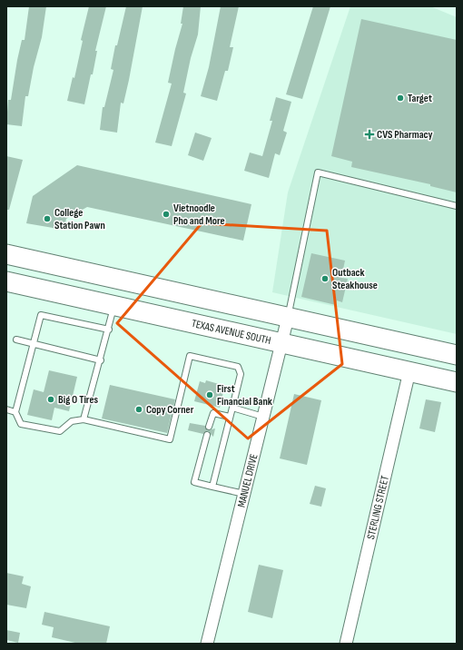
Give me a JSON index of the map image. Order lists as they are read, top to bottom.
{
  "streets": {
    "main road": ["TEXAS AVENUE SOUTH"],
    "street": ["MANUEL DRIVE", "STERLING STREET"]
  },
  "crossings": [
    ["TEXAS AVENUE SOUTH", "MANUEL DRIVE"],
    ["TEXAS AVENUE SOUTH", "STERLING STREET"]
  ],
  "places": {
    "other": [
      "Target",
      "Vietnoodle Pho and More",
      "College Station Pawn",
      "Outback Steakhouse",
      "First Financial Bank",
      "Big O Tires",
      "Copy Corner"
    ],
    "health": ["CVS Pharmacy"]
  }
}
